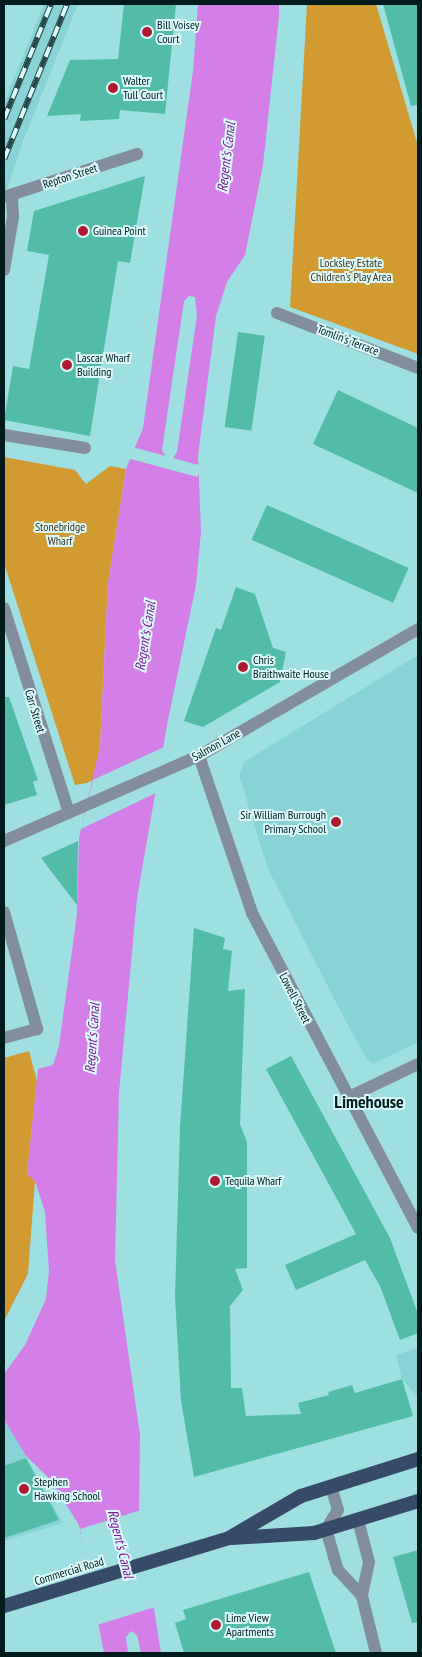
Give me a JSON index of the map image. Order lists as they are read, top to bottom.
{
  "streets": {
    "highway": ["Commercial Road"],
    "street": [
      "Repton Street",
      "Tomlin's Terrace",
      "Carr Street",
      "Salmon Lane",
      "Lowell Street"
    ]
  },
  "crossings": [
    ["Carr Street", "Salmon Lane"],
    ["Salmon Lane", "Lowell Street"]
  ],
  "districts": ["Limehouse"],
  "water": ["Regent's Canal"],
  "parks": ["Locksley Estate Children's Play Area", "Stonebridge Wharf"],
  "places": [
    "Bill Voisey Court",
    "Walter Tull Court",
    "Guinea Point",
    "Lascar Wharf Building",
    "Chris Braithwaite House",
    "Sir William Burrough Primary School",
    "Tequila Wharf",
    "Stephen Hawking School",
    "Lime View Apartments"
  ]
}
